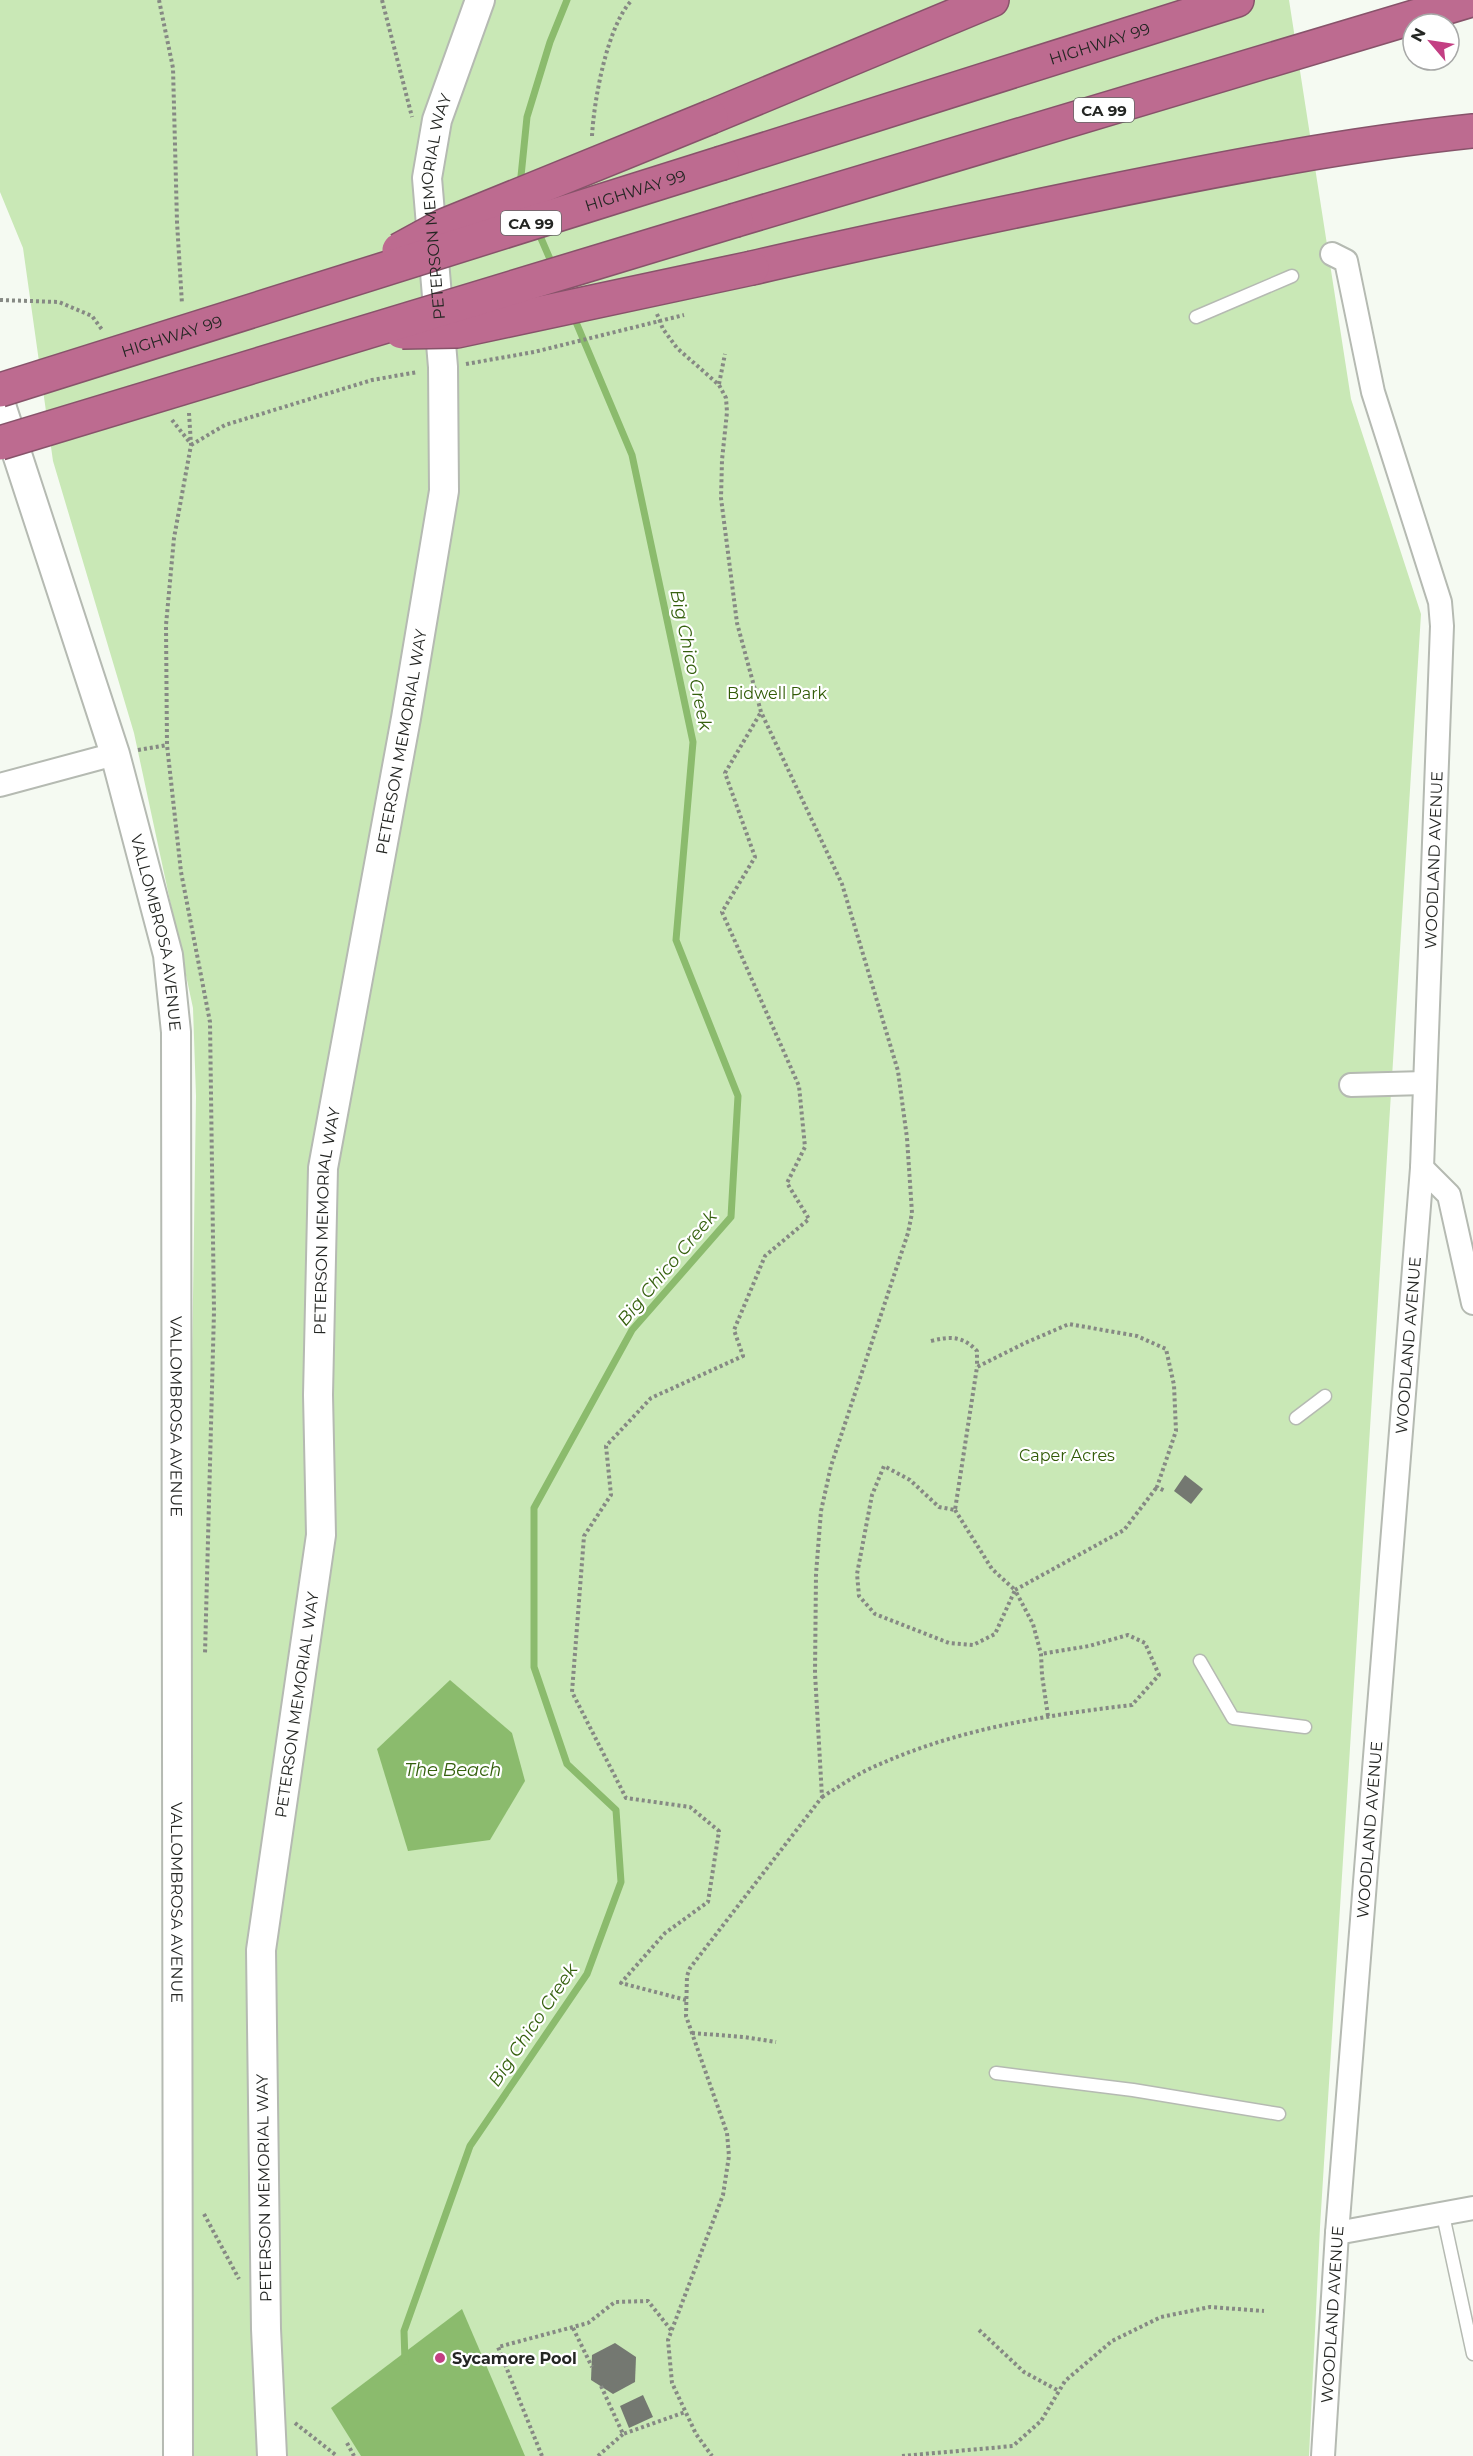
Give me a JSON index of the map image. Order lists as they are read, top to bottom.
{
  "streets": {
    "highway": ["HIGHWAY 99", "CA 99"],
    "street": ["PETERSON MEMORIAL WAY", "WOODLAND AVENUE", "VALLOMBROSA AVENUE"]
  },
  "water": ["Big Chico Creek", "The Beach"],
  "parks": ["Bidwell Park", "Caper Acres"],
  "places": ["Sycamore Pool"],
  "north": "top left"
}
